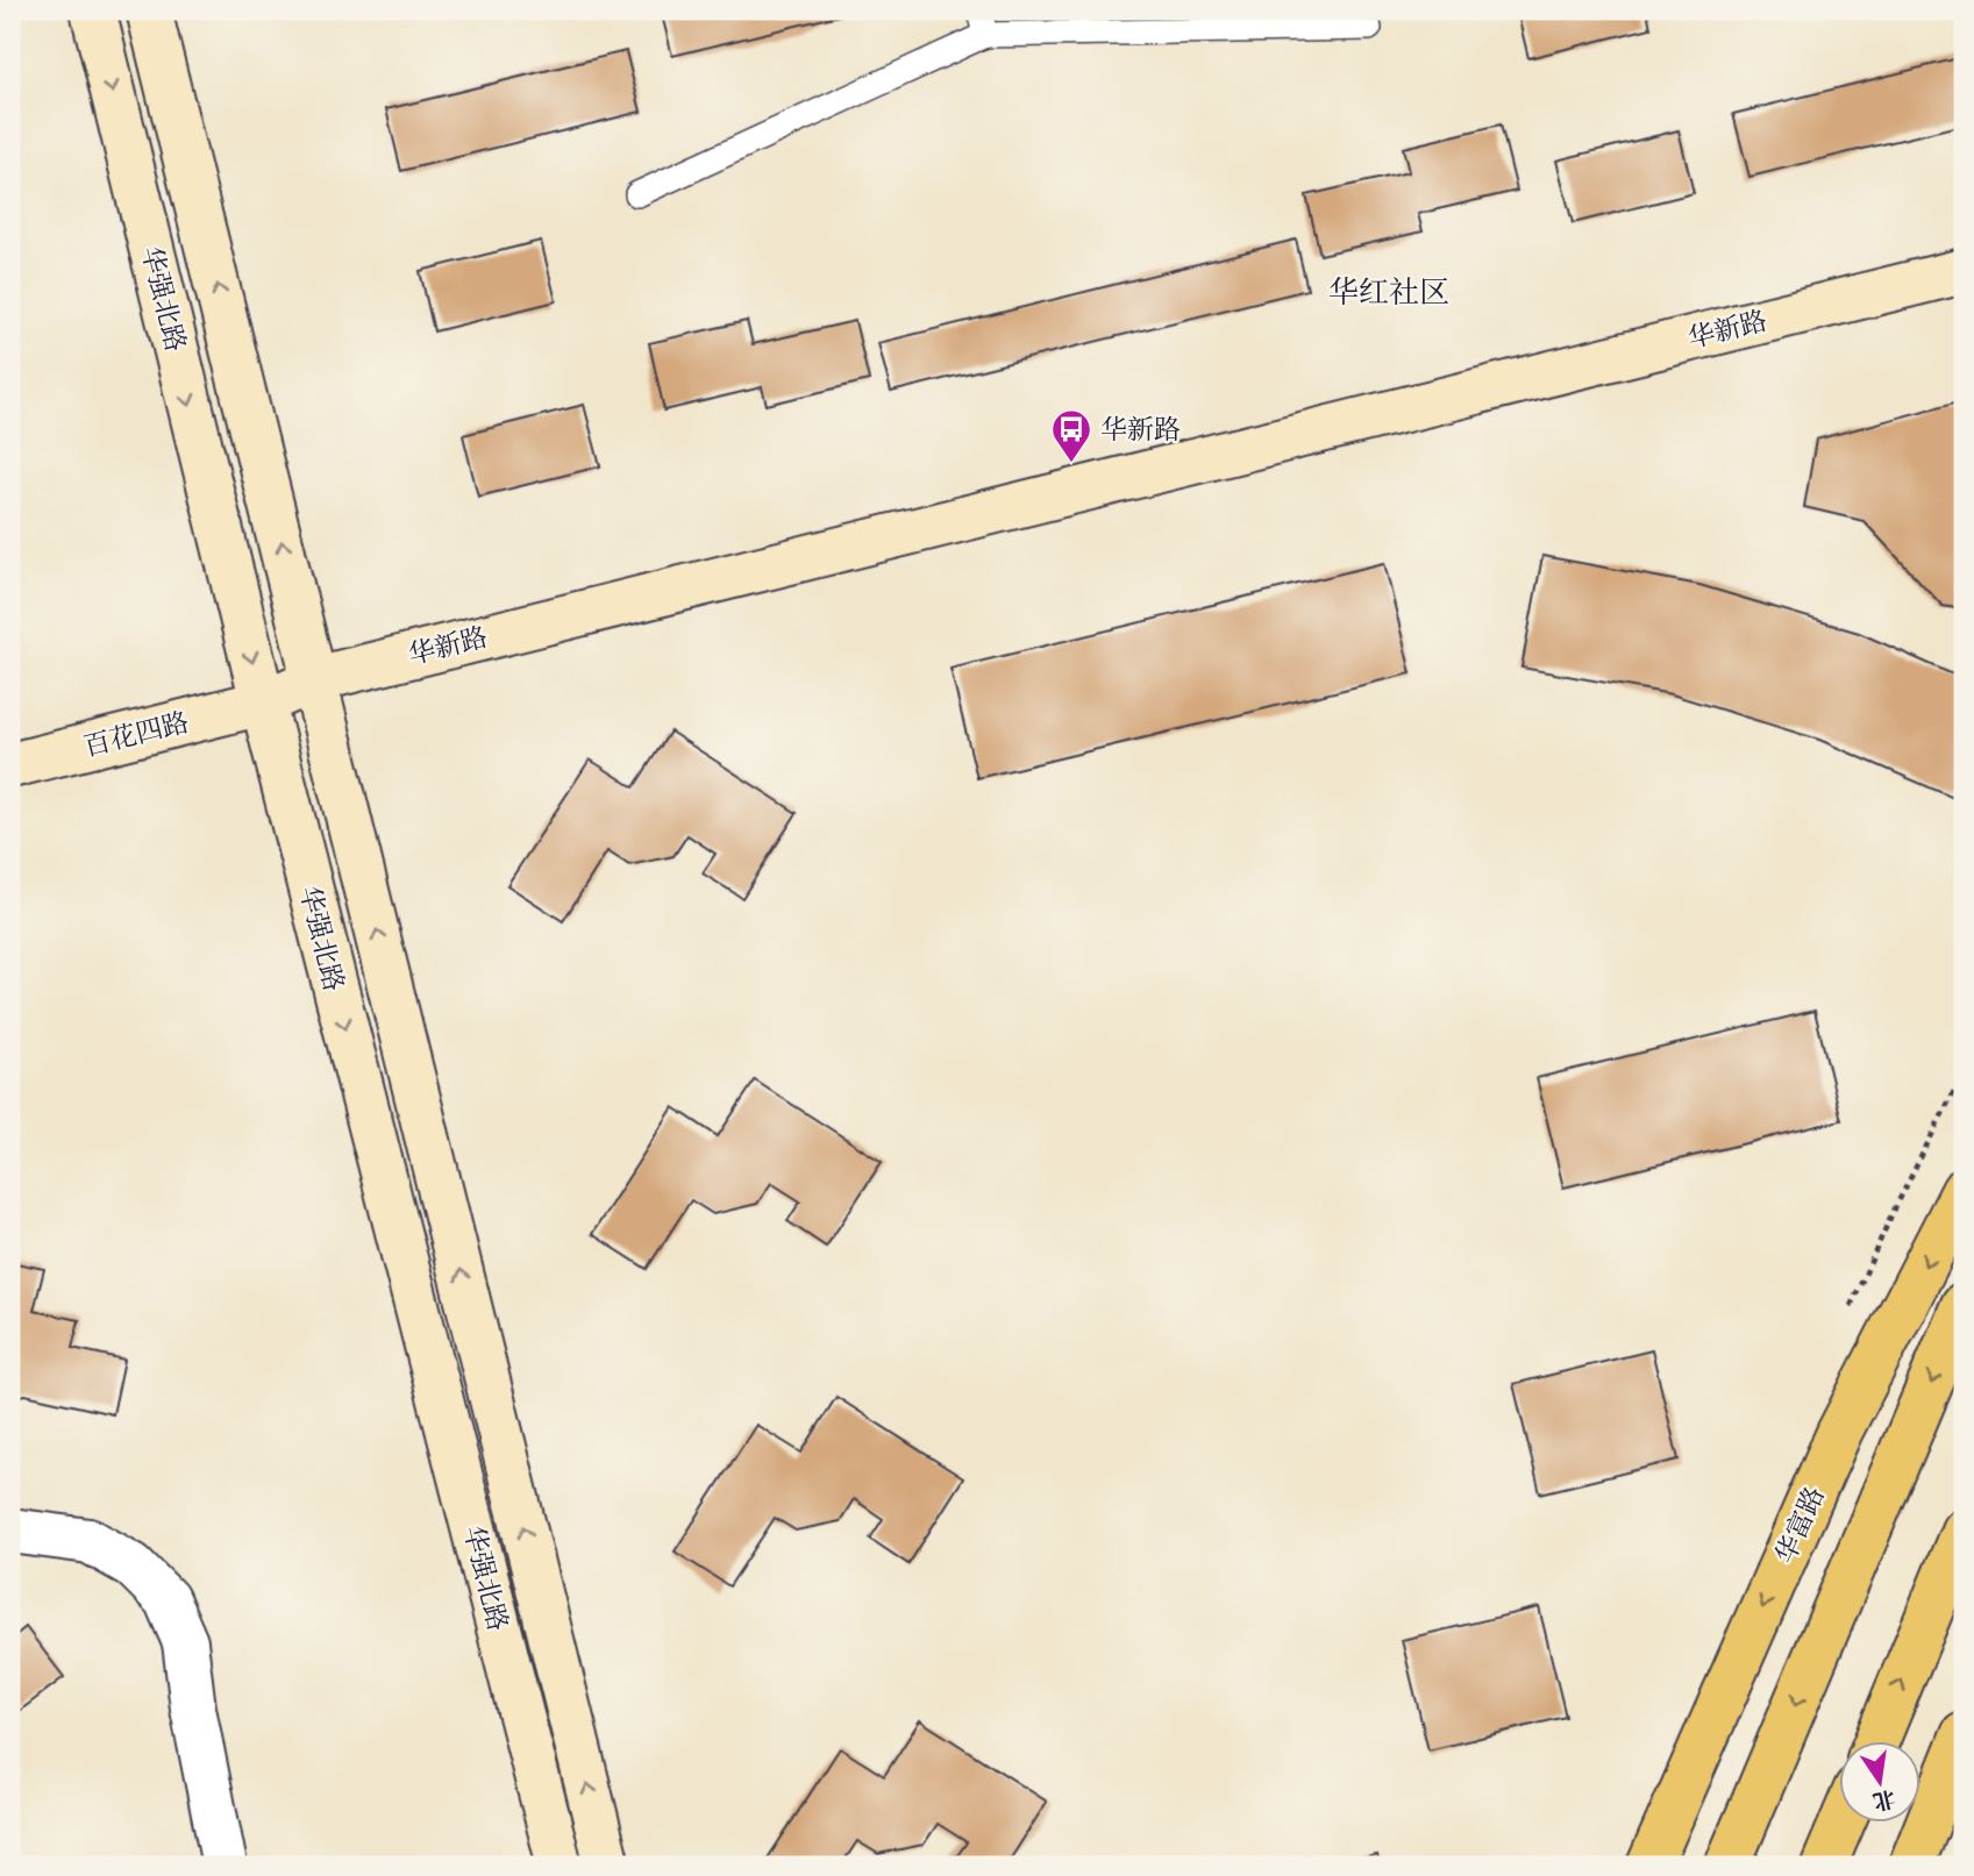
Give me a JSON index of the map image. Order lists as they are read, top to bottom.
{
  "streets": {
    "main road": [
      "华强北路",
      "华新路",
      "百花四路",
      "华富路"
    ]
  },
  "crossings": [
    ["华强北路", "华新路"],
    ["华强北路", "百花四路"],
    ["华新路", "百花四路"]
  ],
  "districts": ["华红社区"],
  "places": {
    "bus stop": ["华新路"]
  },
  "north": "bottom"
}
